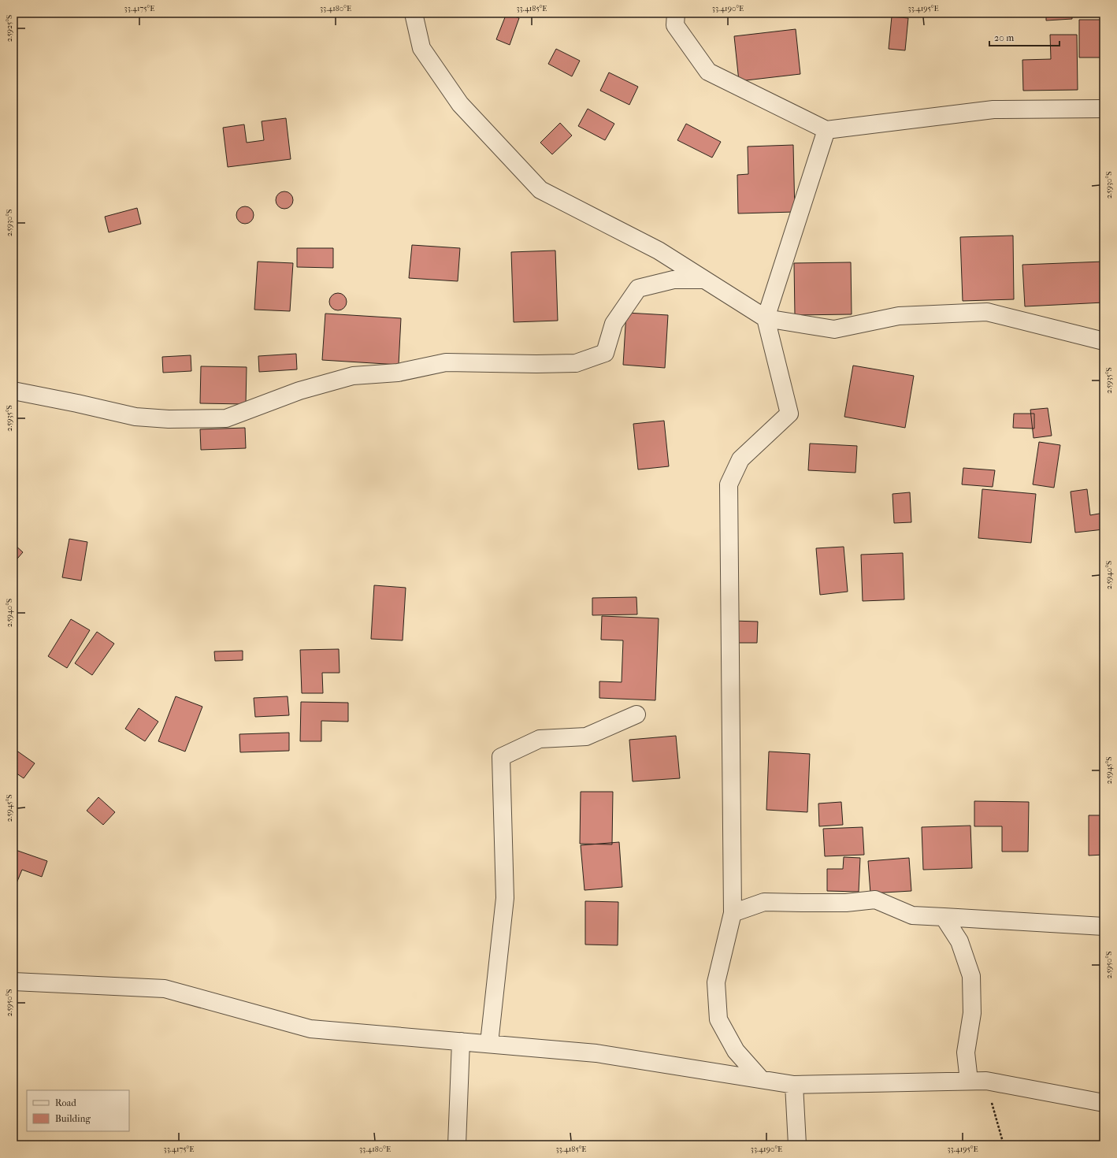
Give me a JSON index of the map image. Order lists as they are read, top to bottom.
{
  "legend": ["Road", "Building"],
  "scale_bar": "20 m",
  "coordinates": [
    "33.4175°E",
    "33.4180°E",
    "33.4185°E",
    "33.4190°E",
    "33.4195°E",
    "2.5925°S",
    "2.5930°S",
    "2.5935°S",
    "2.5940°S",
    "2.5945°S",
    "2.5950°S"
  ]
}
